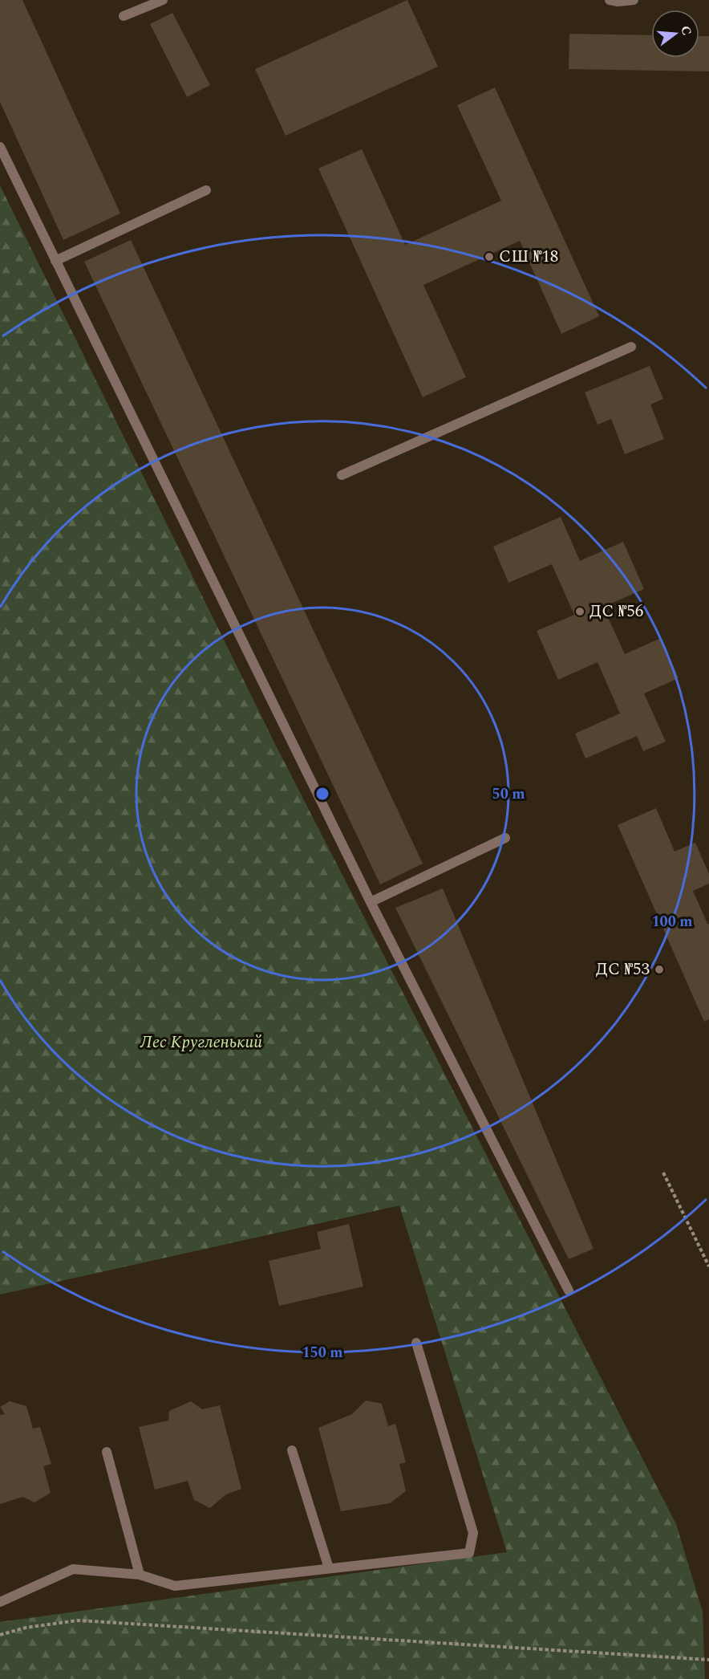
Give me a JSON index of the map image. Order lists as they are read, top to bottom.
{
  "parks": ["Лес Кругленький"],
  "places": ["СШ №18", "ДС №56", "ДС №53"],
  "north": "right",
  "rings": ["50 m", "100 m", "150 m"]
}
